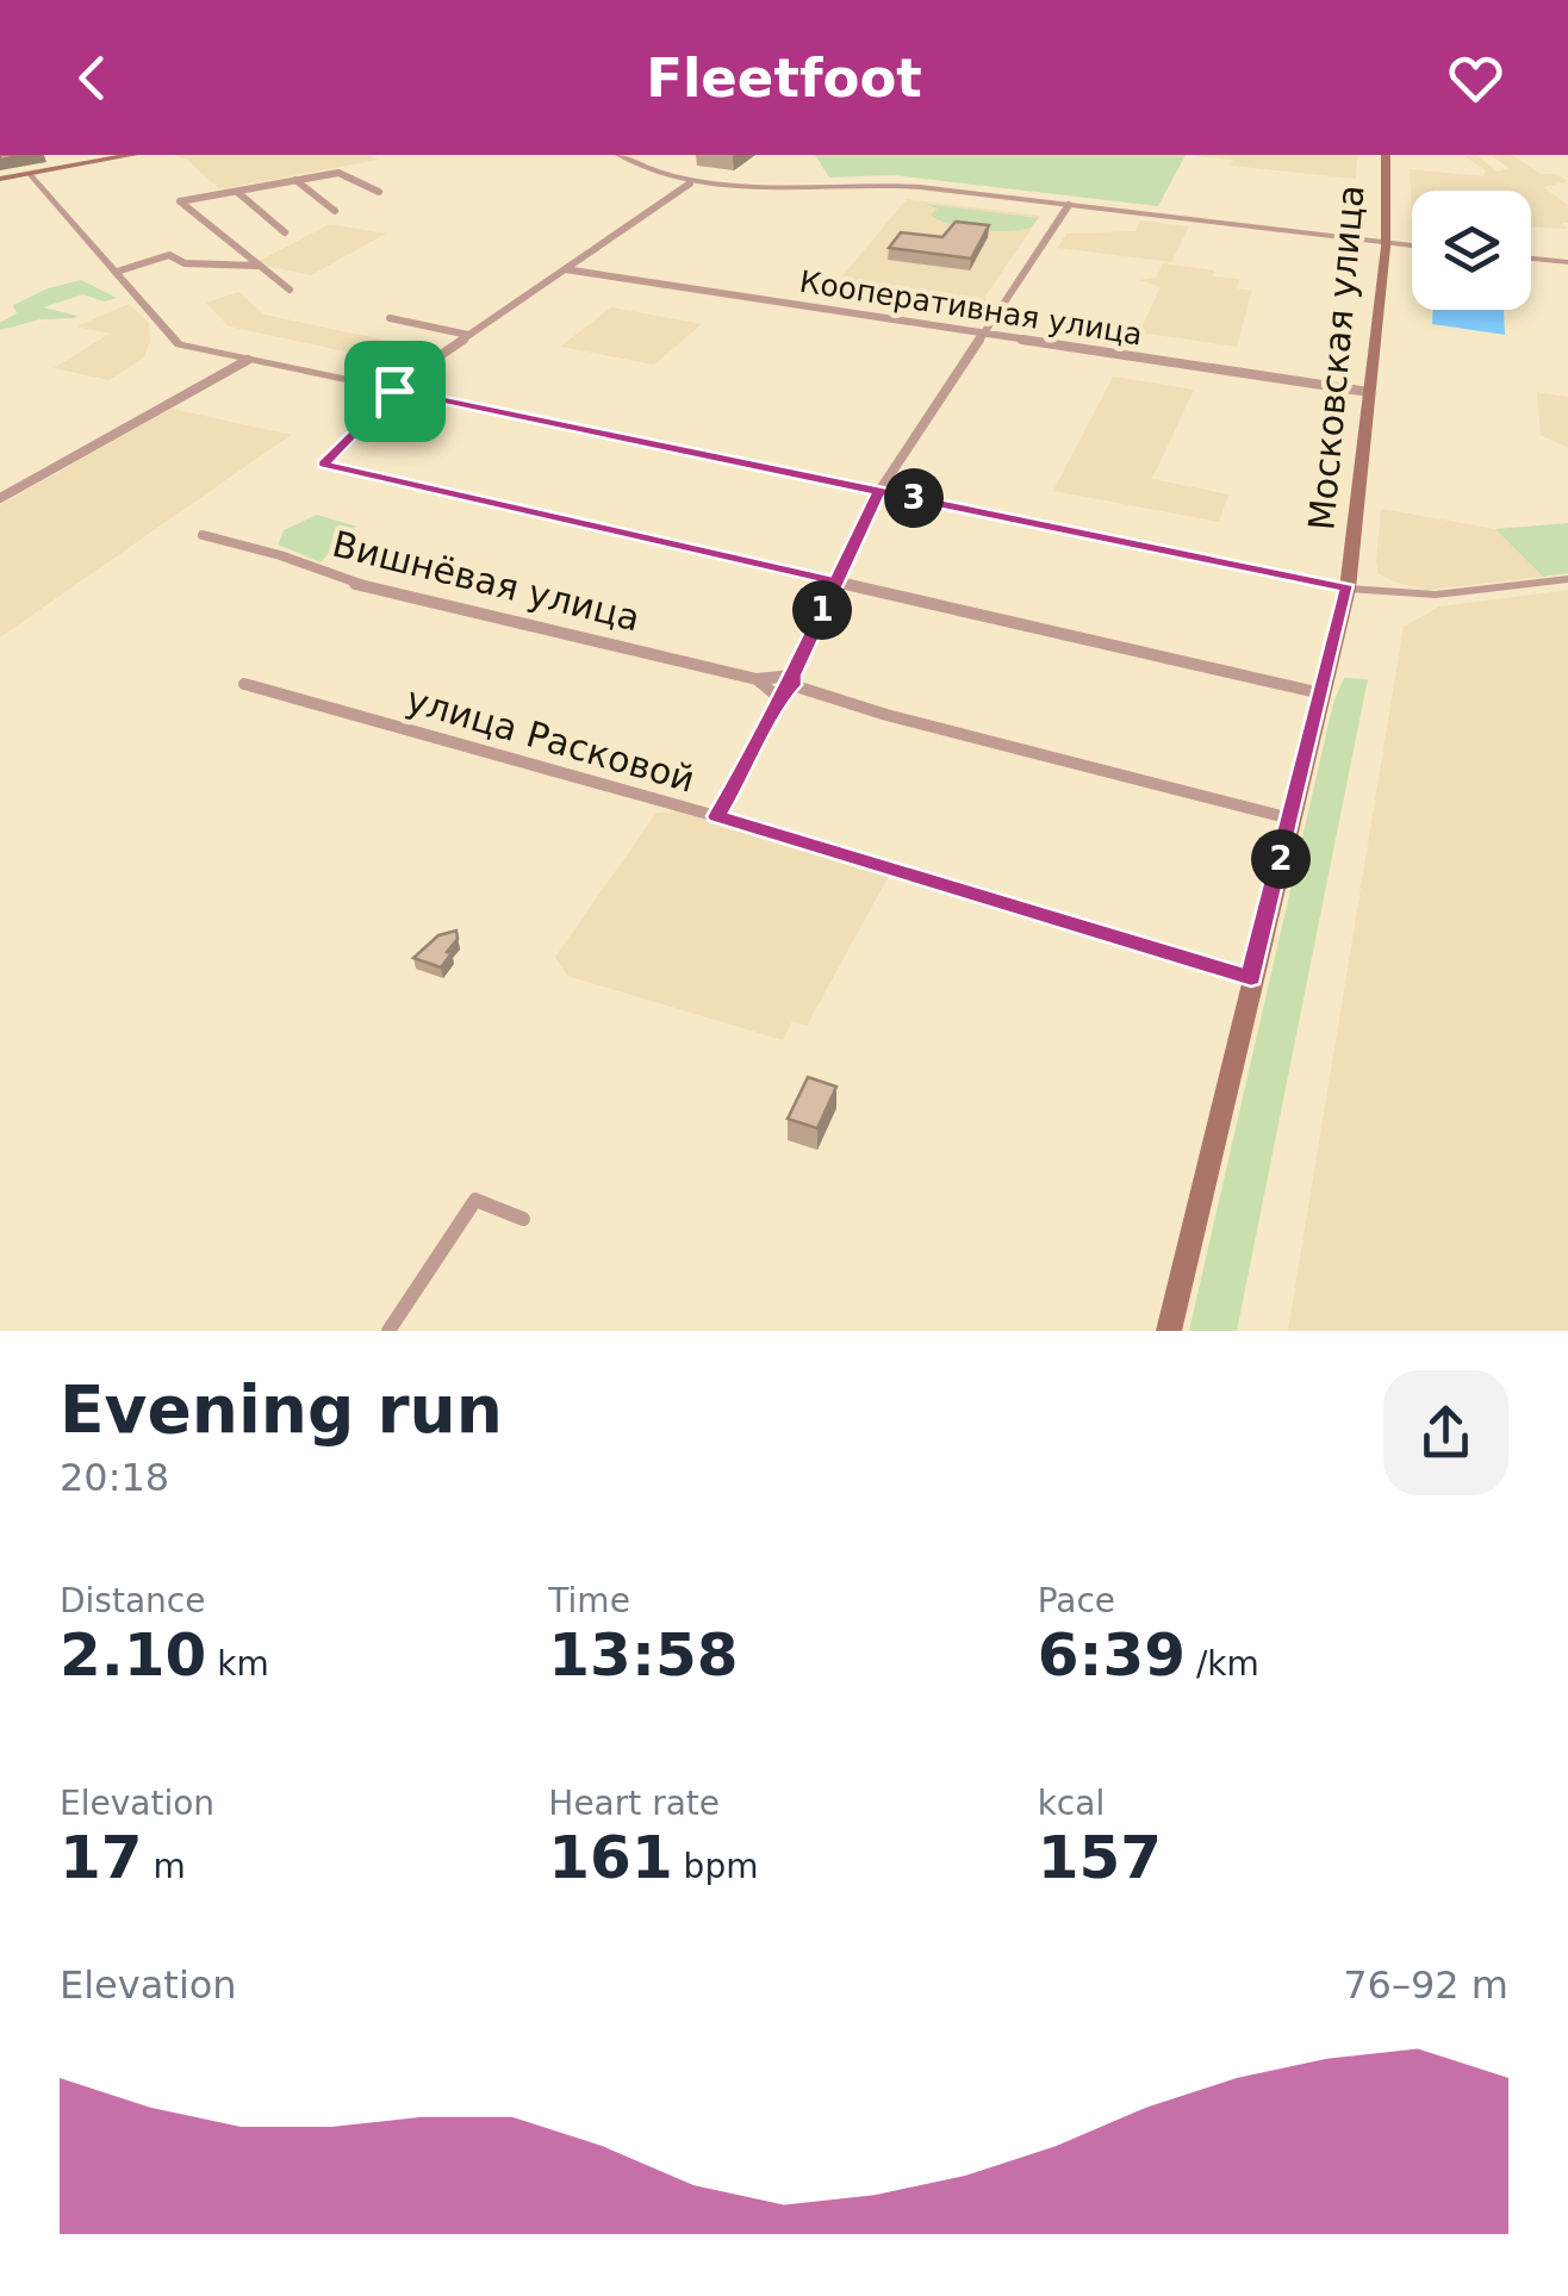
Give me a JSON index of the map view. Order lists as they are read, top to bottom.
{
  "streets": {
    "main road": ["Московская улица"],
    "street": ["Кооперативная улица", "Вишнёвая улица", "улица Расковой"]
  },
  "crossings": [
    ["Кооперативная улица", "Московская улица"],
    ["Московская улица", "Вишнёвая улица"],
    ["Московская улица", "улица Расковой"]
  ],
  "page": {
    "header": "Fleetfoot",
    "pins": ["3", "1", "2"],
    "heading": ["Evening run", "20:18"],
    "stats": [
      ["Distance", "2.10 km"],
      ["Time", "13:58"],
      ["Pace", "6:39 /km"],
      ["Elevation", "17 m"],
      ["Heart rate", "161 bpm"],
      ["kcal", "157"]
    ],
    "chart": ["Elevation", "76–92 m"]
  }
}
